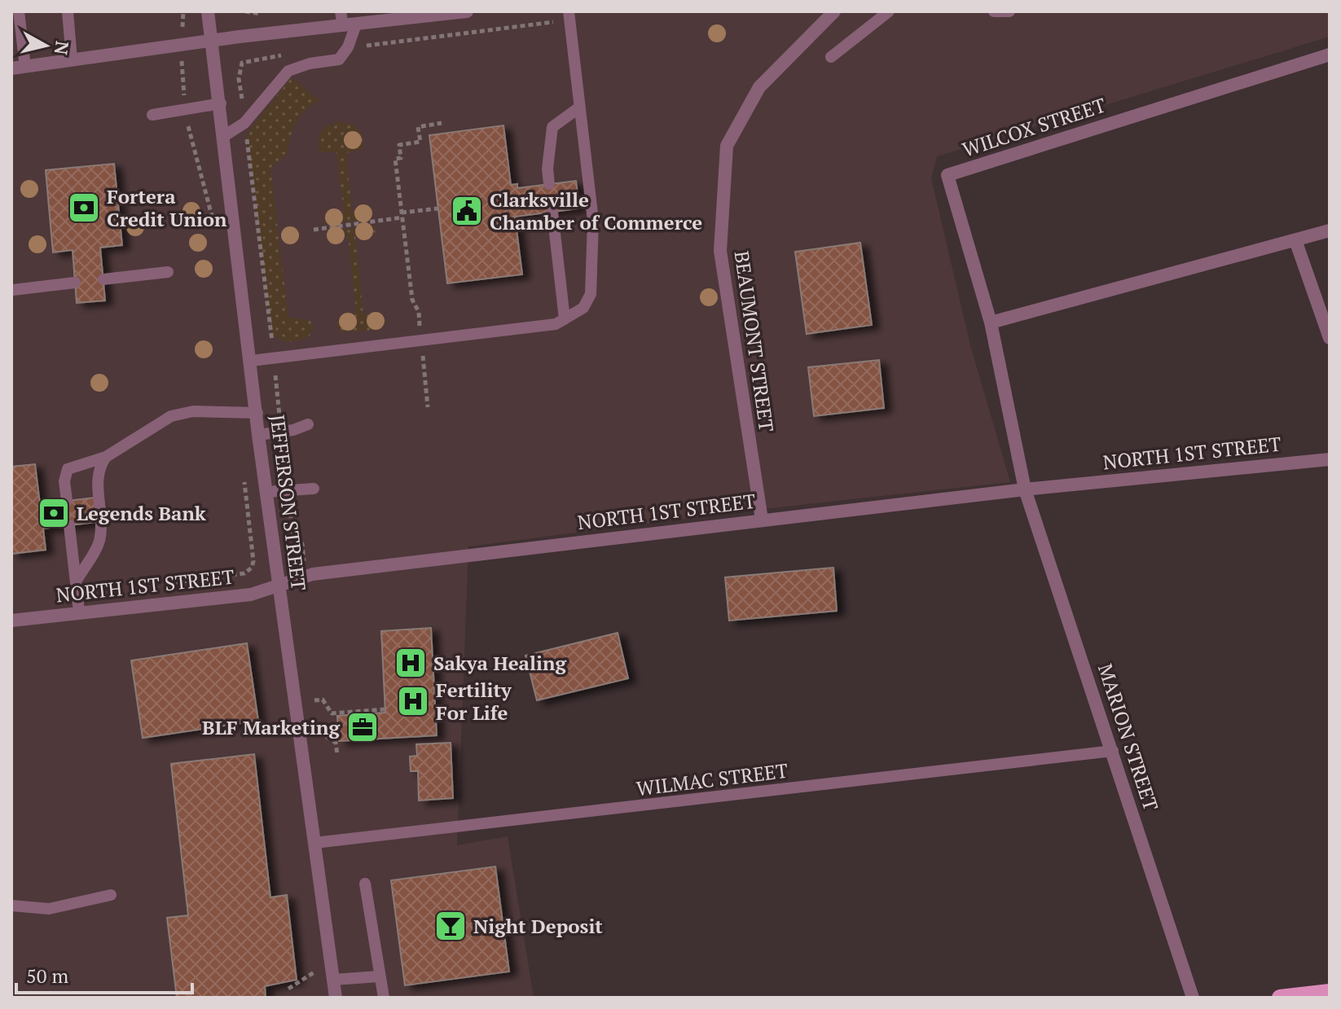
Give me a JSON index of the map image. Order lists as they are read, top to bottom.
{
  "streets": {
    "street": [
      "WILCOX STREET",
      "BEAUMONT STREET",
      "NORTH 1ST STREET",
      "JEFFERSON STREET",
      "MARION STREET"
    ],
    "lane": ["WILMAC STREET"]
  },
  "crossings": [
    ["WILCOX STREET", "NORTH 1ST STREET"],
    ["WILCOX STREET", "MARION STREET"],
    ["BEAUMONT STREET", "NORTH 1ST STREET"],
    ["NORTH 1ST STREET", "JEFFERSON STREET"],
    ["NORTH 1ST STREET", "MARION STREET"],
    ["JEFFERSON STREET", "WILMAC STREET"],
    ["MARION STREET", "WILMAC STREET"]
  ],
  "places": {
    "bank": ["Fortera Credit Union", "Legends Bank"],
    "public building": ["Clarksville Chamber of Commerce"],
    "hospital": ["Sakya Healing", "Fertility For Life"],
    "office": ["BLF Marketing"],
    "bar": ["Night Deposit"]
  },
  "scale_bar": "50 m",
  "north": "right"
}
